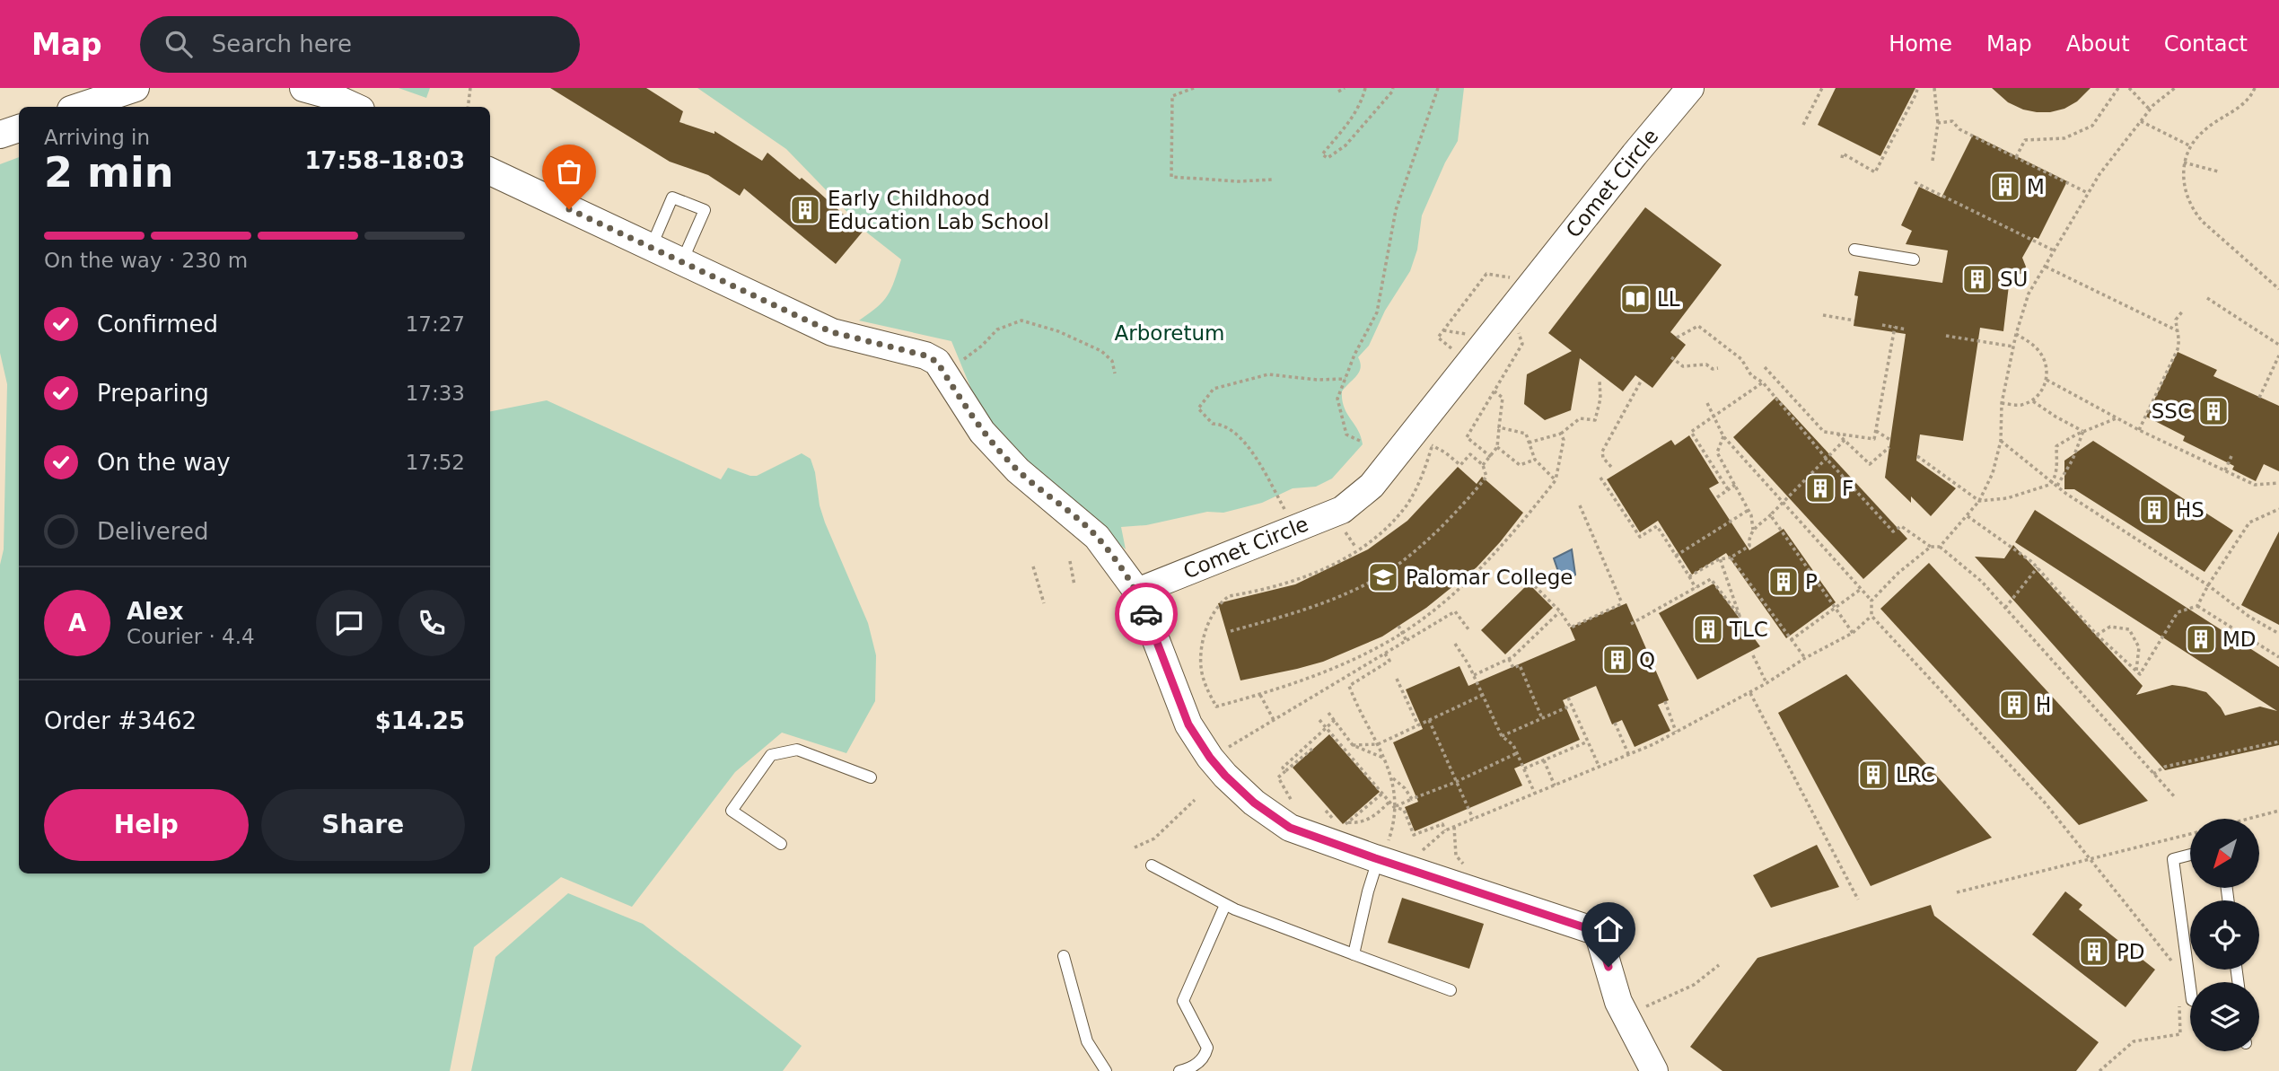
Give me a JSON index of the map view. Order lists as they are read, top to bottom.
{
  "streets": {
    "street": ["Comet Circle"]
  },
  "parks": ["Arboretum"],
  "places": {
    "building": [
      "M",
      "Early Childhood Education Lab School",
      "SU",
      "SSC",
      "F",
      "HS",
      "P",
      "TLC",
      "MD",
      "Q",
      "H",
      "LRC",
      "PD"
    ],
    "library": ["LL"],
    "school or university": ["Palomar College"]
  },
  "north": "bottom left",
  "page": {
    "header": "Map",
    "search": "Search here",
    "nav": [
      "Home",
      "Map",
      "About",
      "Contact"
    ],
    "heading": ["2 min", "Arriving in", "17:58–18:03"],
    "panel": [
      "Alex",
      "Courier · 4.4",
      "Order #3462",
      "$14.25"
    ],
    "bar": "On the way · 230 m",
    "list": [
      ["Confirmed", "17:27"],
      ["Preparing", "17:33"],
      ["On the way", "17:52"],
      "Delivered"
    ],
    "round": "A",
    "buttons": ["Help", "Share"]
  }
}
